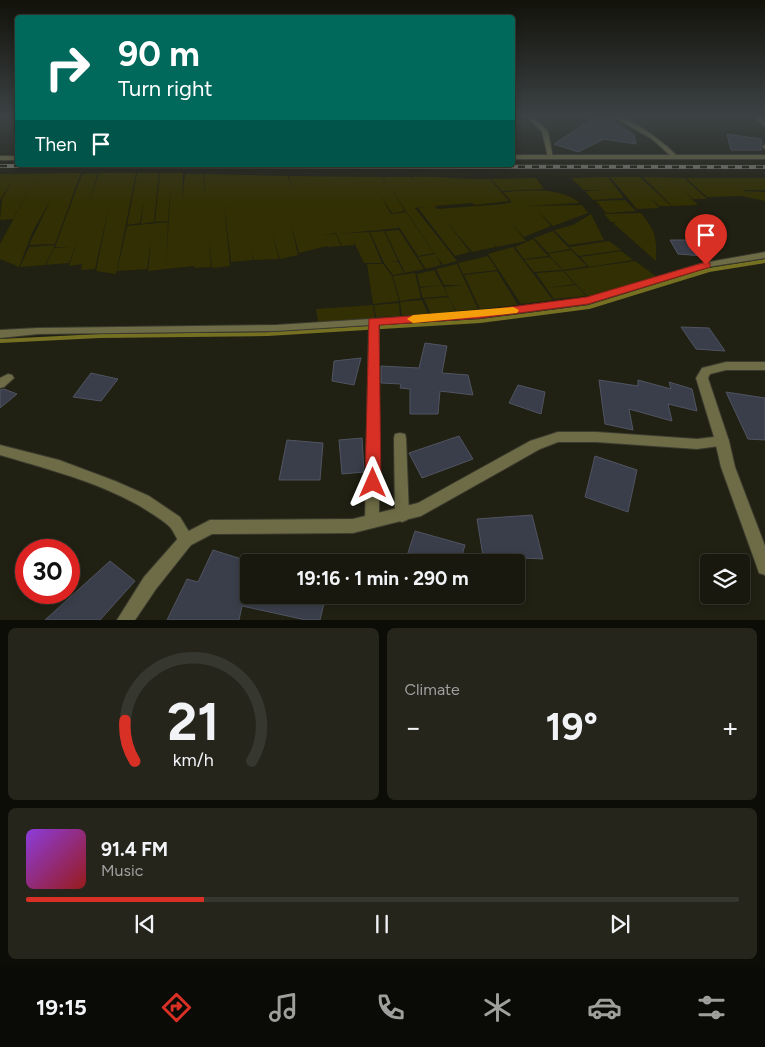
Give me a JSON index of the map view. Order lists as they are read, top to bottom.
{
  "page": {
    "turn": ["90 m", "Turn right"],
    "then": "Then",
    "limit": "30",
    "trip": "19:16 · 1 min · 290 m",
    "tile": "Climate",
    "heat": ["−", "19°", "+"],
    "song": ["91.4 FM", "Music"],
    "tabs": "19:15",
    "gauge": ["21", "km/h"]
  }
}
